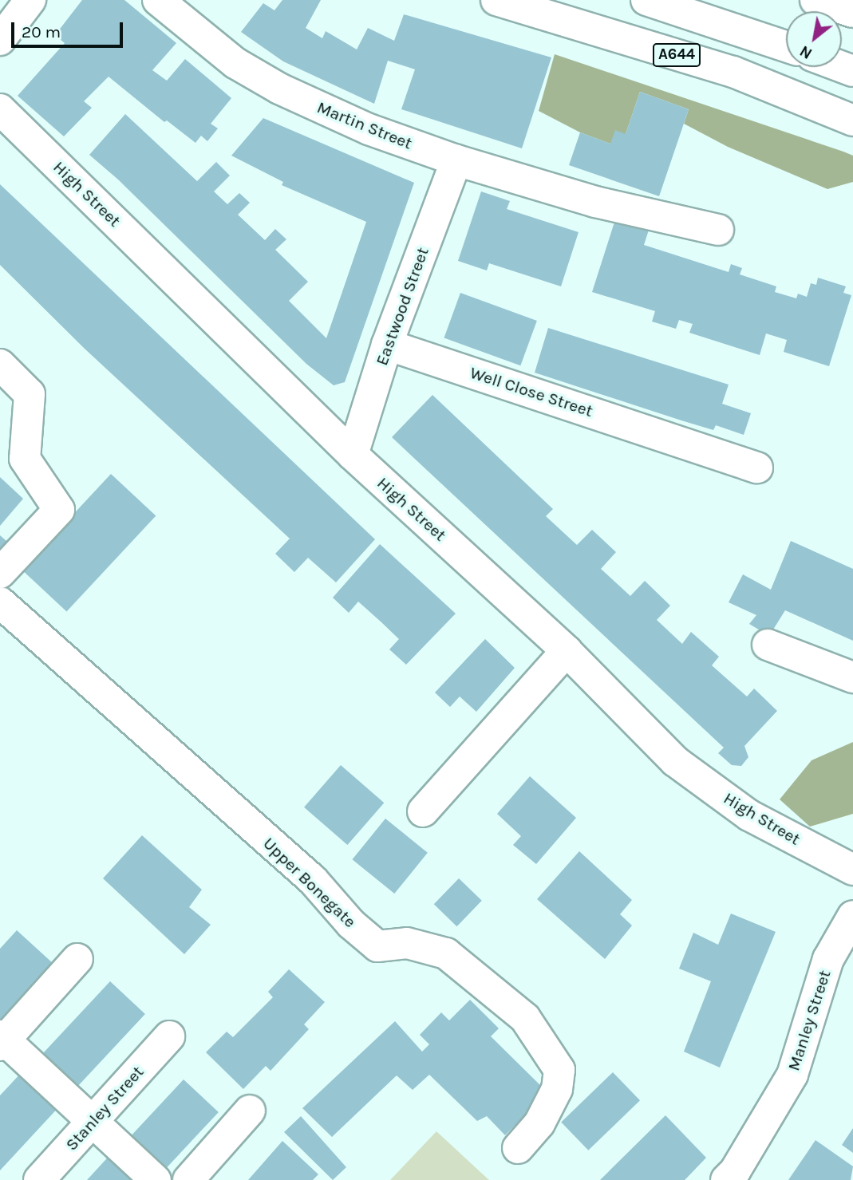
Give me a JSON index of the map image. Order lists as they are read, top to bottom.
{
  "streets": {
    "street": [
      "A644",
      "Martin Street",
      "High Street",
      "Eastwood Street",
      "Well Close Street",
      "Upper Bonegate",
      "Manley Street",
      "Stanley Street"
    ]
  },
  "crossings": [
    ["Martin Street", "Eastwood Street"],
    ["High Street", "Eastwood Street"],
    ["Eastwood Street", "Well Close Street"]
  ],
  "scale_bar": "20 m",
  "north": "bottom left"
}
